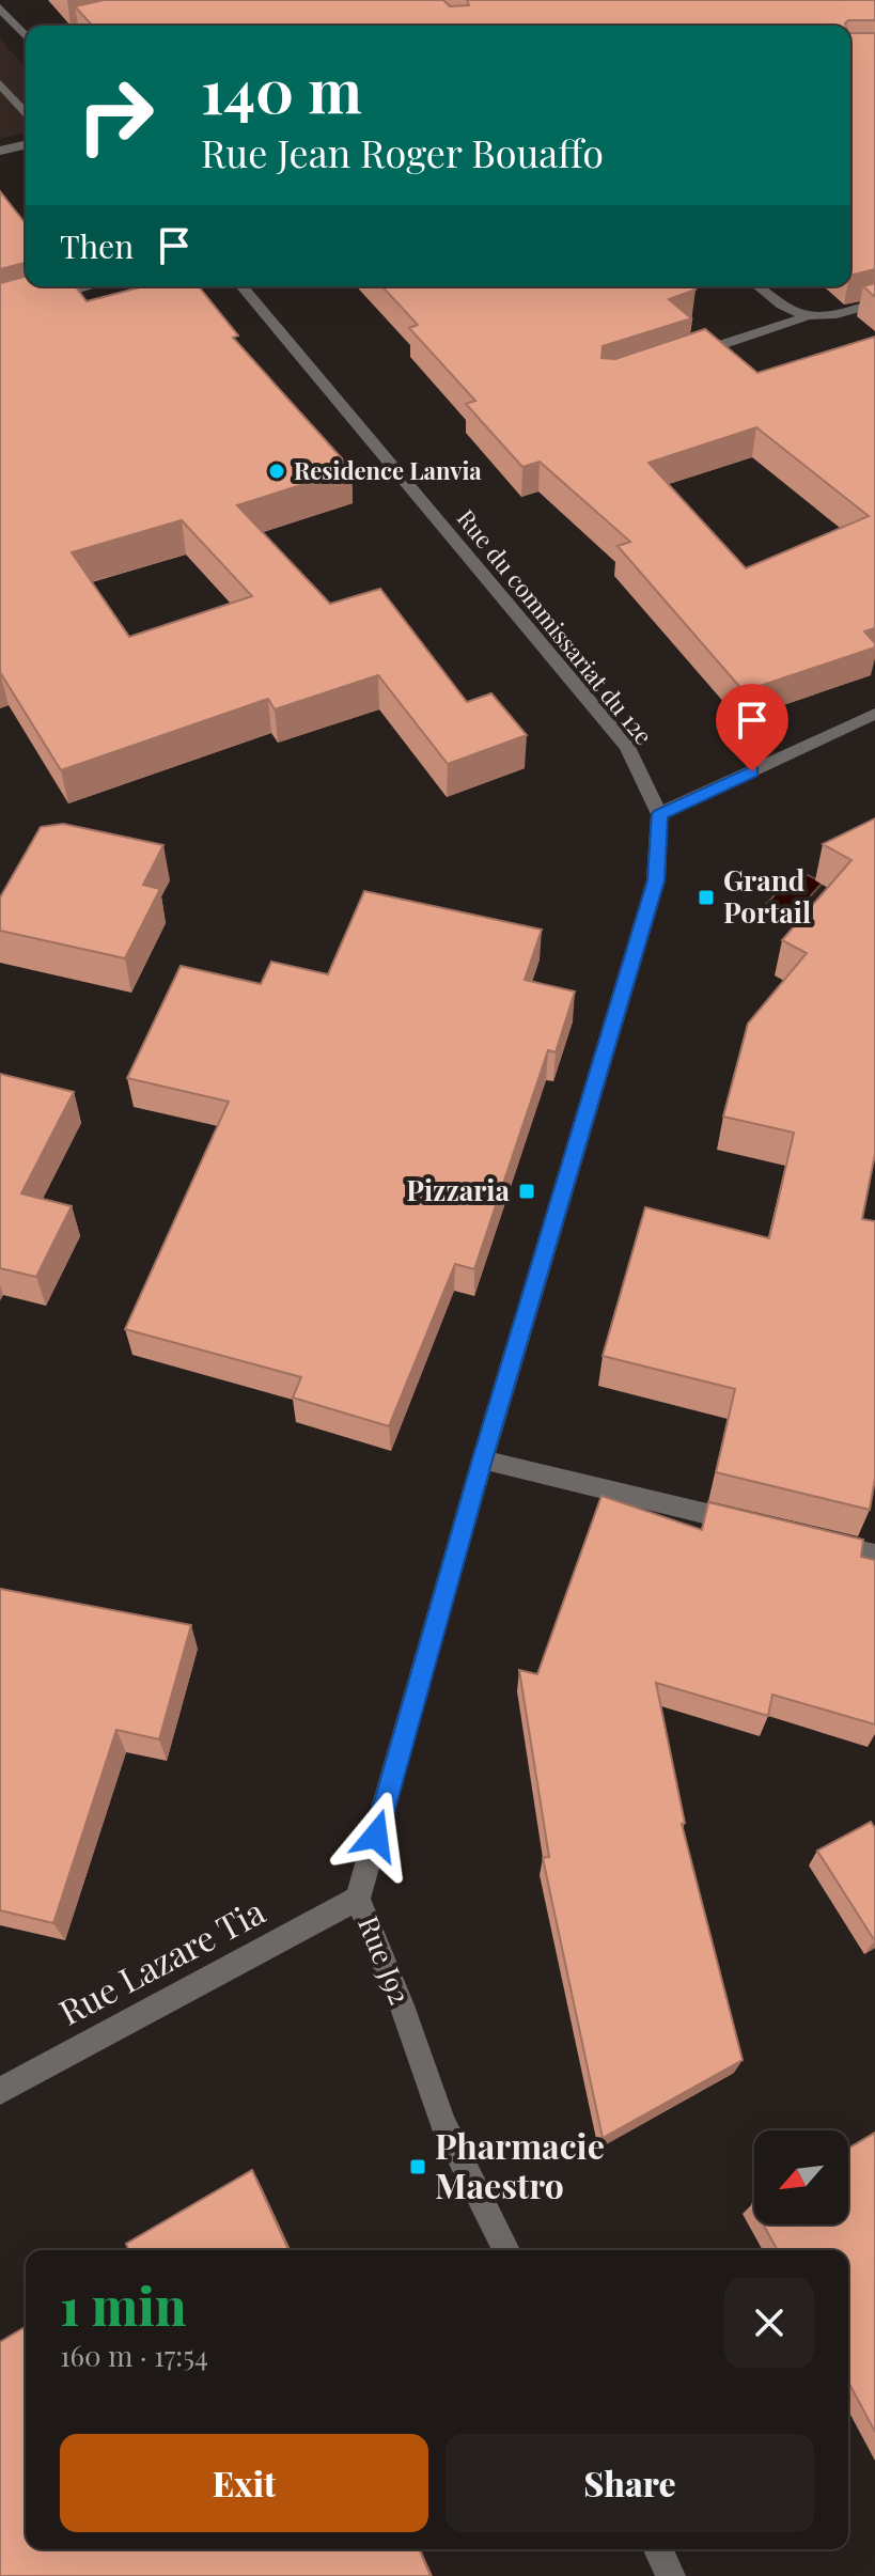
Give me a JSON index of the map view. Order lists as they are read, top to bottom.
{
  "streets": {
    "street": ["Rue du commissariat du 12e", "Rue J92", "Rue Lazare Tia"]
  },
  "crossings": [
    ["Rue du commissariat du 12e", "Rue J92"],
    ["Rue J92", "Rue Lazare Tia"]
  ],
  "places": {
    "other": ["Residence Lanvia"],
    "transit": ["Grand Portail", "Pizzaria", "Pharmacie Maestro"]
  },
  "north": "bottom left",
  "page": {
    "turn": ["140 m", "Rue Jean Roger Bouaffo"],
    "then": "Then",
    "heading": ["1 min", "160 m · 17:54"],
    "buttons": ["Exit", "Share"]
  }
}
